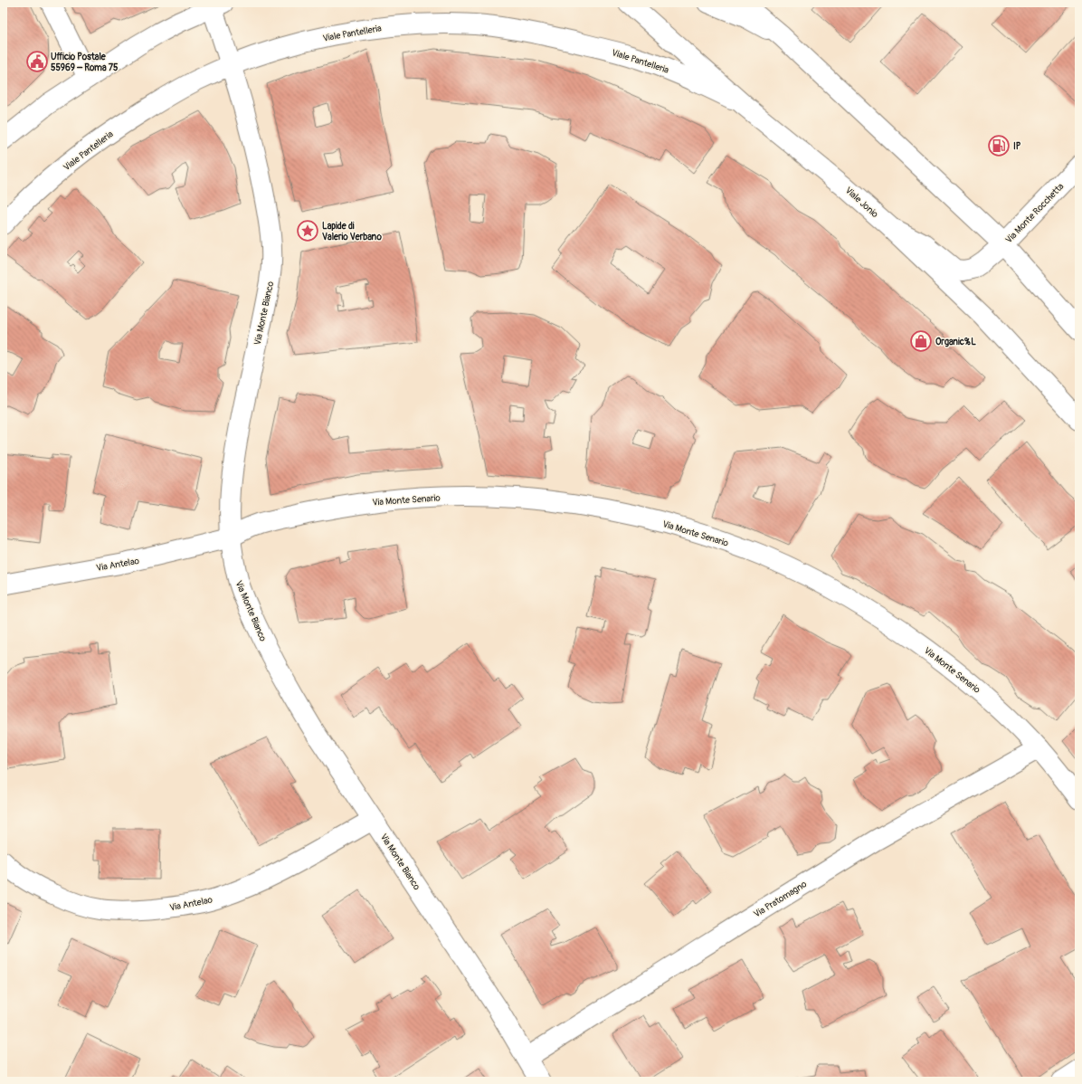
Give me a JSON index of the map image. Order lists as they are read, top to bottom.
{
  "streets": {
    "street": [
      "Viale Pantelleria",
      "Viale Jonio",
      "Via Monte Rocchetta",
      "Via Monte Bianco",
      "Via Monte Senario",
      "Via Antelao",
      "Via Pratomagno"
    ]
  },
  "crossings": [
    ["Viale Pantelleria", "Viale Jonio"],
    ["Viale Pantelleria", "Via Monte Bianco"],
    ["Viale Jonio", "Via Monte Rocchetta"],
    ["Via Monte Bianco", "Via Monte Senario"],
    ["Via Monte Bianco", "Via Antelao"],
    ["Via Monte Bianco", "Via Pratomagno"],
    ["Via Monte Senario", "Via Antelao"],
    ["Via Monte Senario", "Via Pratomagno"]
  ],
  "places": {
    "public building": ["Ufficio Postale 55969 – Roma 75"],
    "fuel station": ["IP"],
    "place": ["Lapide di Valerio Verbano"],
    "shop": ["Organic%L"]
  }
}
